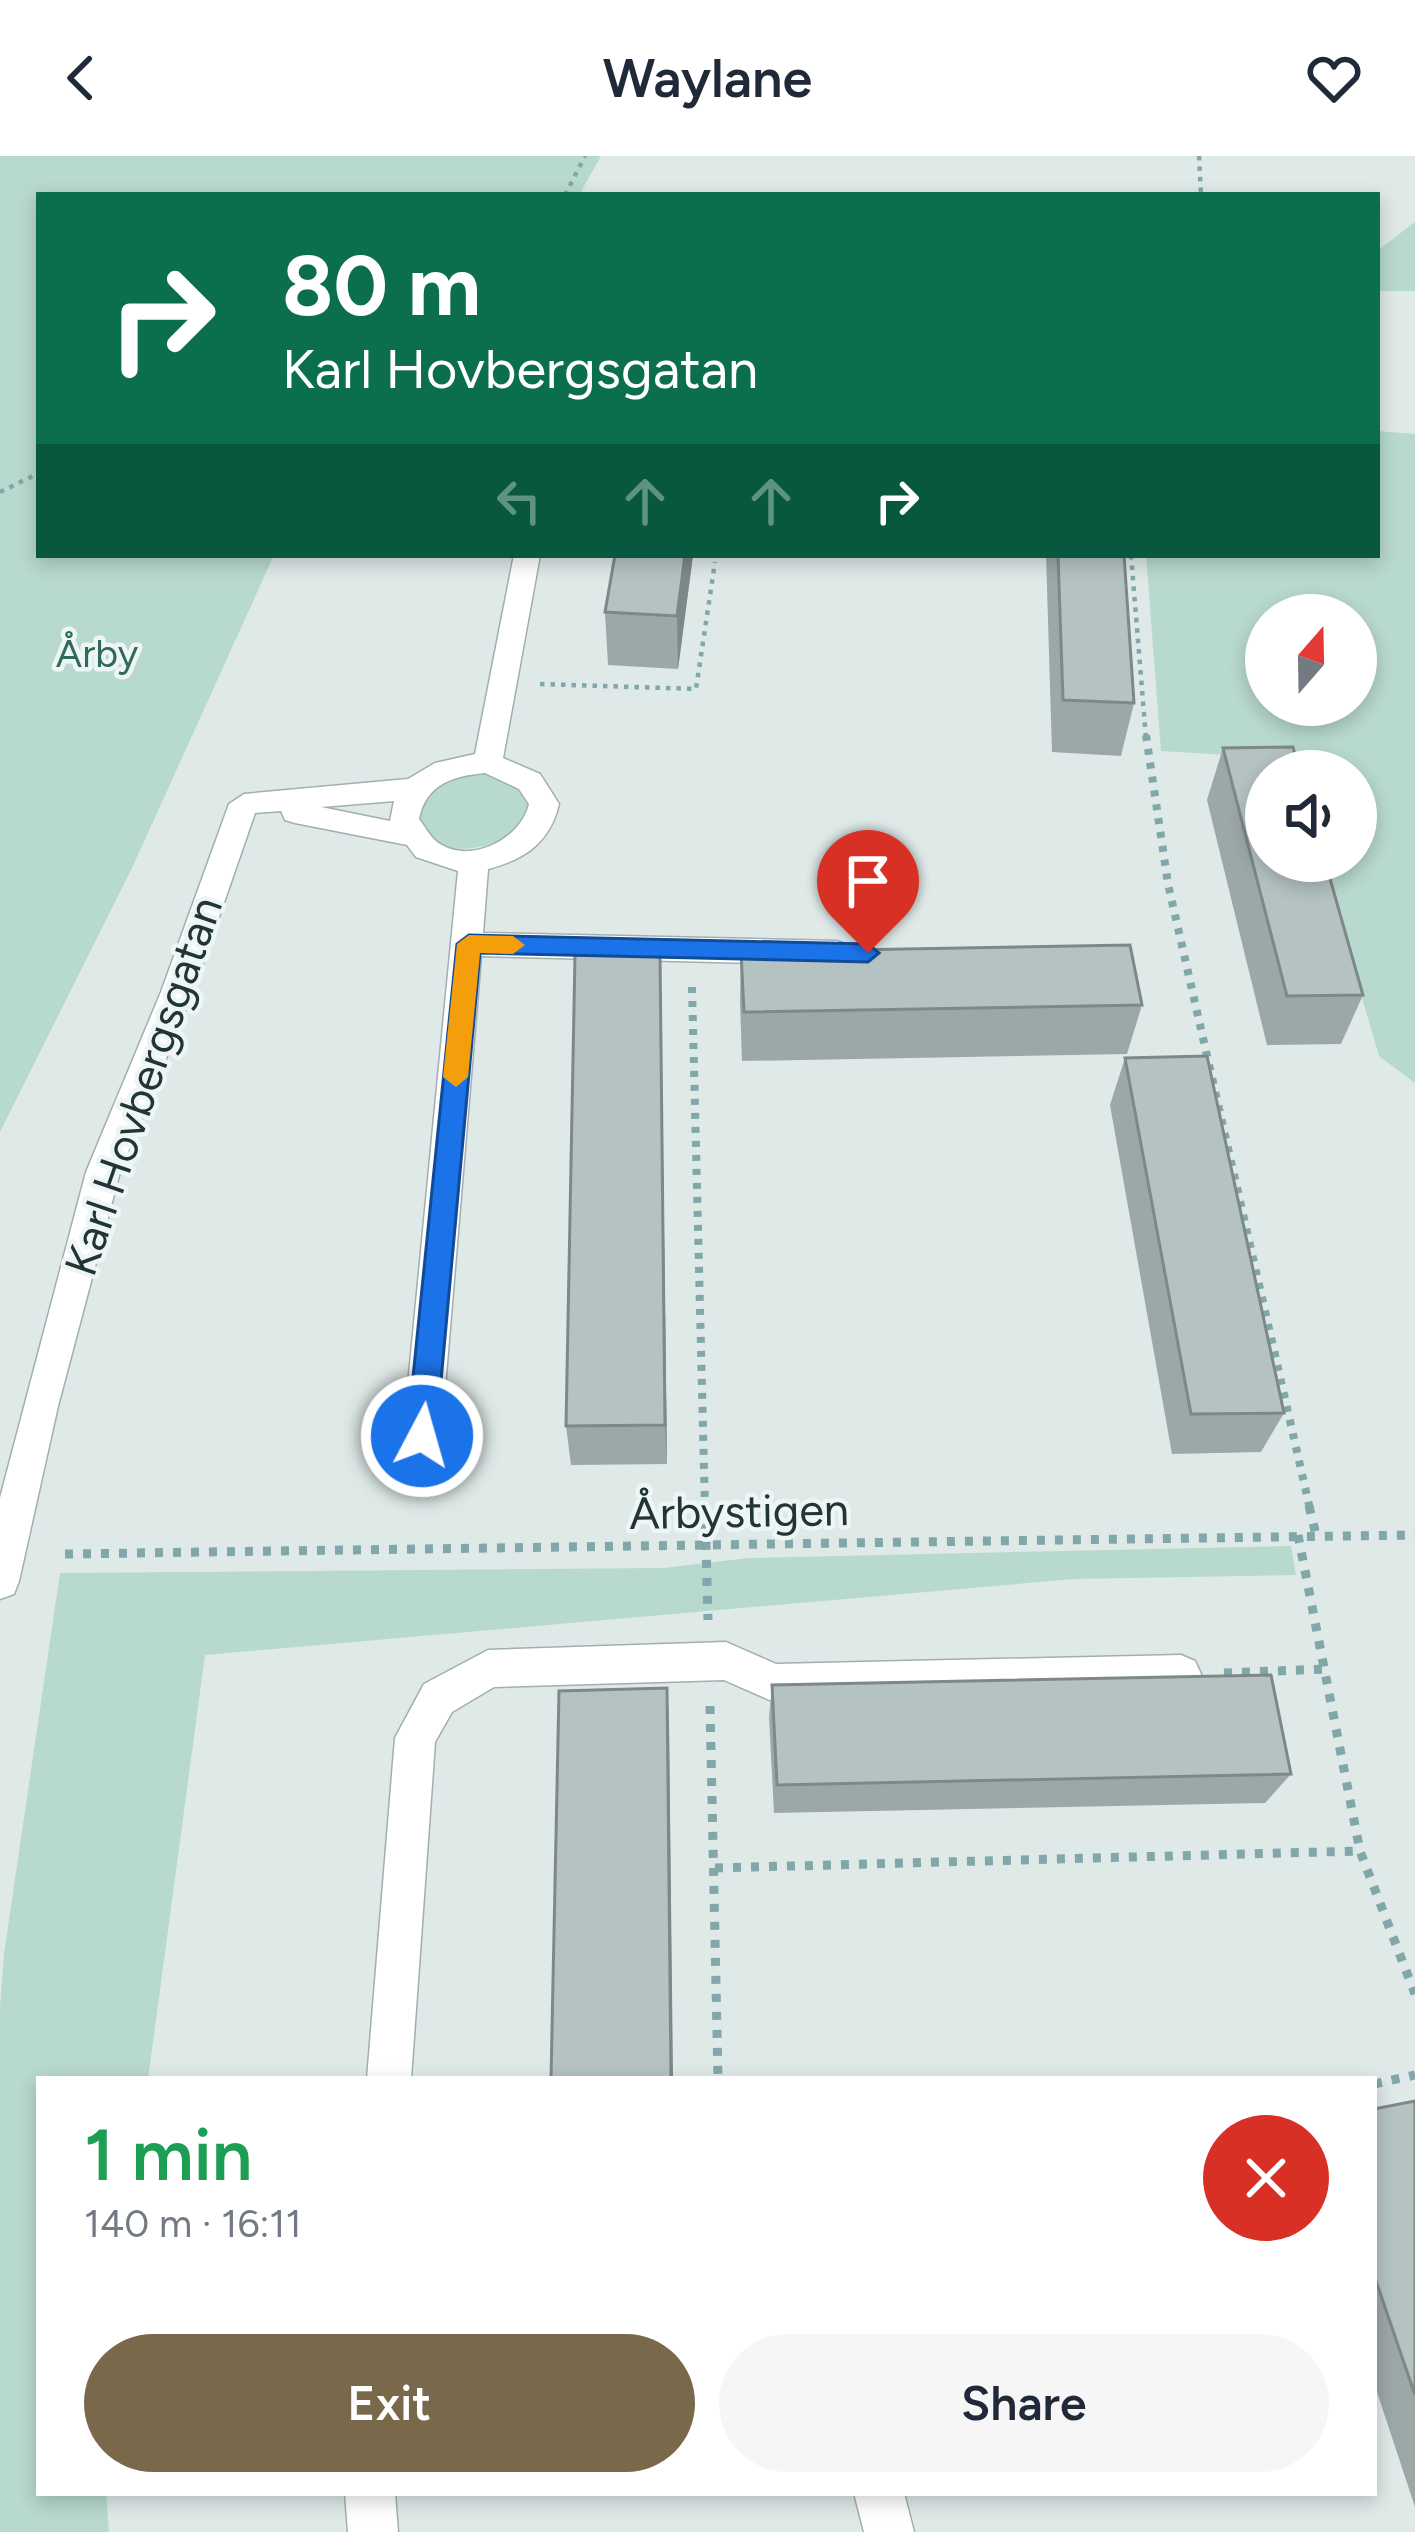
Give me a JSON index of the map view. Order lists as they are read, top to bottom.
{
  "streets": {
    "street": ["Karl Hovbergsgatan"],
    "path": ["Årbystigen"]
  },
  "parks": ["Årby"],
  "north": "top",
  "page": {
    "header": "Waylane",
    "turn": ["80 m", "Karl Hovbergsgatan"],
    "heading": ["1 min", "140 m · 16:11"],
    "buttons": ["Exit", "Share"]
  }
}
